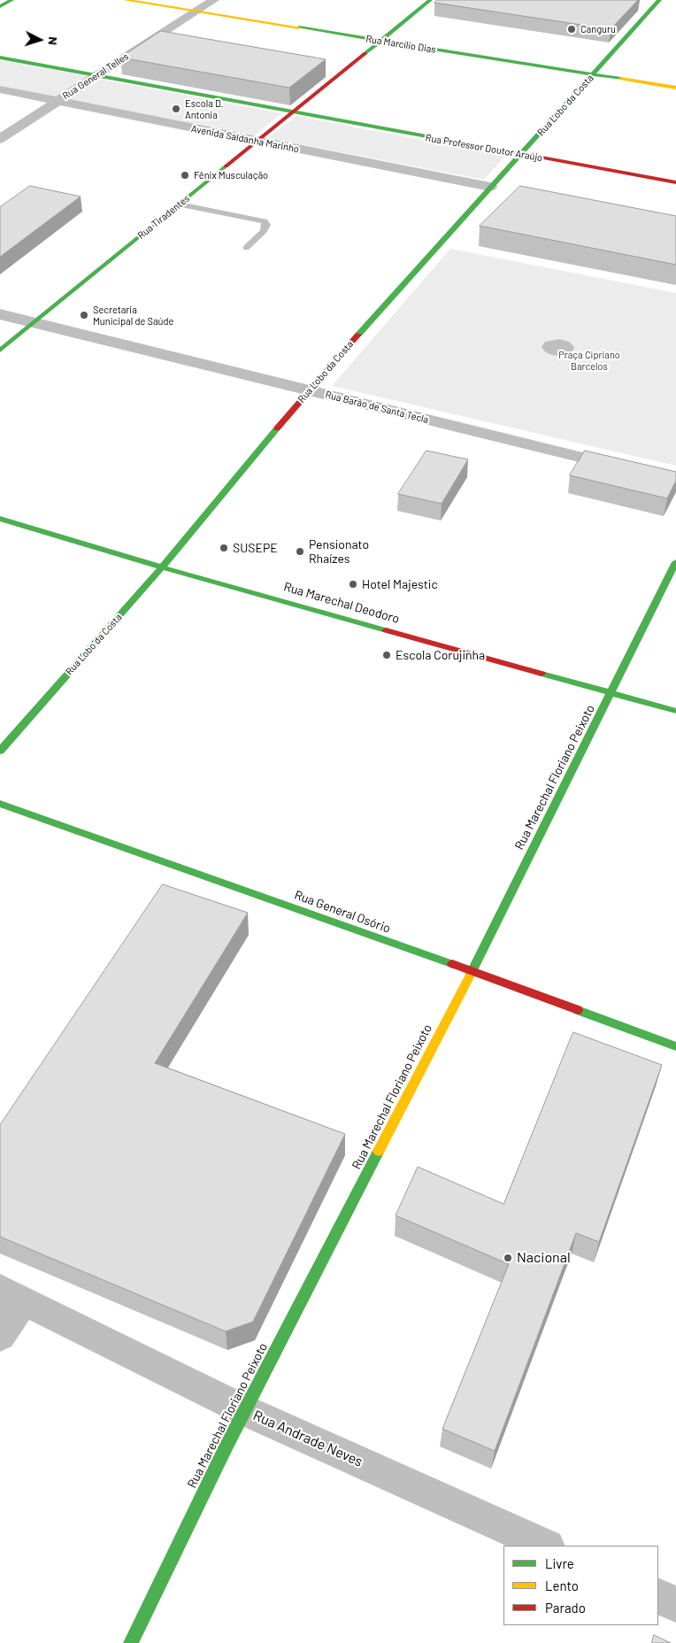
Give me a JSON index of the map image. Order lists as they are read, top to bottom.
{
  "streets": {
    "street": [
      "Rua Marcílio Dias",
      "Rua General Telles",
      "Rua Lobo da Costa",
      "Avenida Saldanha Marinho",
      "Rua Professor Doutor Araújo",
      "Rua Tiradentes",
      "Rua Barão de Santa Tecla",
      "Rua Marechal Deodoro",
      "Rua Marechal Floriano Peixoto",
      "Rua General Osório",
      "Rua Andrade Neves"
    ]
  },
  "crossings": [
    ["Rua Marcílio Dias", "Rua General Telles"],
    ["Rua Marcílio Dias", "Rua Lobo da Costa"],
    ["Rua Marcílio Dias", "Rua Tiradentes"],
    ["Rua General Telles", "Avenida Saldanha Marinho"],
    ["Rua Lobo da Costa", "Avenida Saldanha Marinho"],
    ["Rua Lobo da Costa", "Rua Professor Doutor Araújo"],
    ["Rua Lobo da Costa", "Rua Barão de Santa Tecla"],
    ["Rua Lobo da Costa", "Rua Marechal Deodoro"],
    ["Avenida Saldanha Marinho", "Rua Tiradentes"],
    ["Rua Professor Doutor Araújo", "Rua Tiradentes"],
    ["Rua Tiradentes", "Rua Barão de Santa Tecla"],
    ["Rua Marechal Deodoro", "Rua Marechal Floriano Peixoto"],
    ["Rua Marechal Floriano Peixoto", "Rua General Osório"],
    ["Rua Marechal Floriano Peixoto", "Rua Andrade Neves"]
  ],
  "parks": ["Praça Cipriano Barcelos"],
  "places": [
    "Canguru",
    "Escola D. Antonia",
    "Fênix Musculação",
    "Secretaria Municipal de Saúde",
    "SUSEPE",
    "Pensionato Rhaízes",
    "Hotel Majestic",
    "Escola Corujinha",
    "Nacional"
  ],
  "legend": ["Livre", "Lento", "Parado"],
  "north": "right"
}
